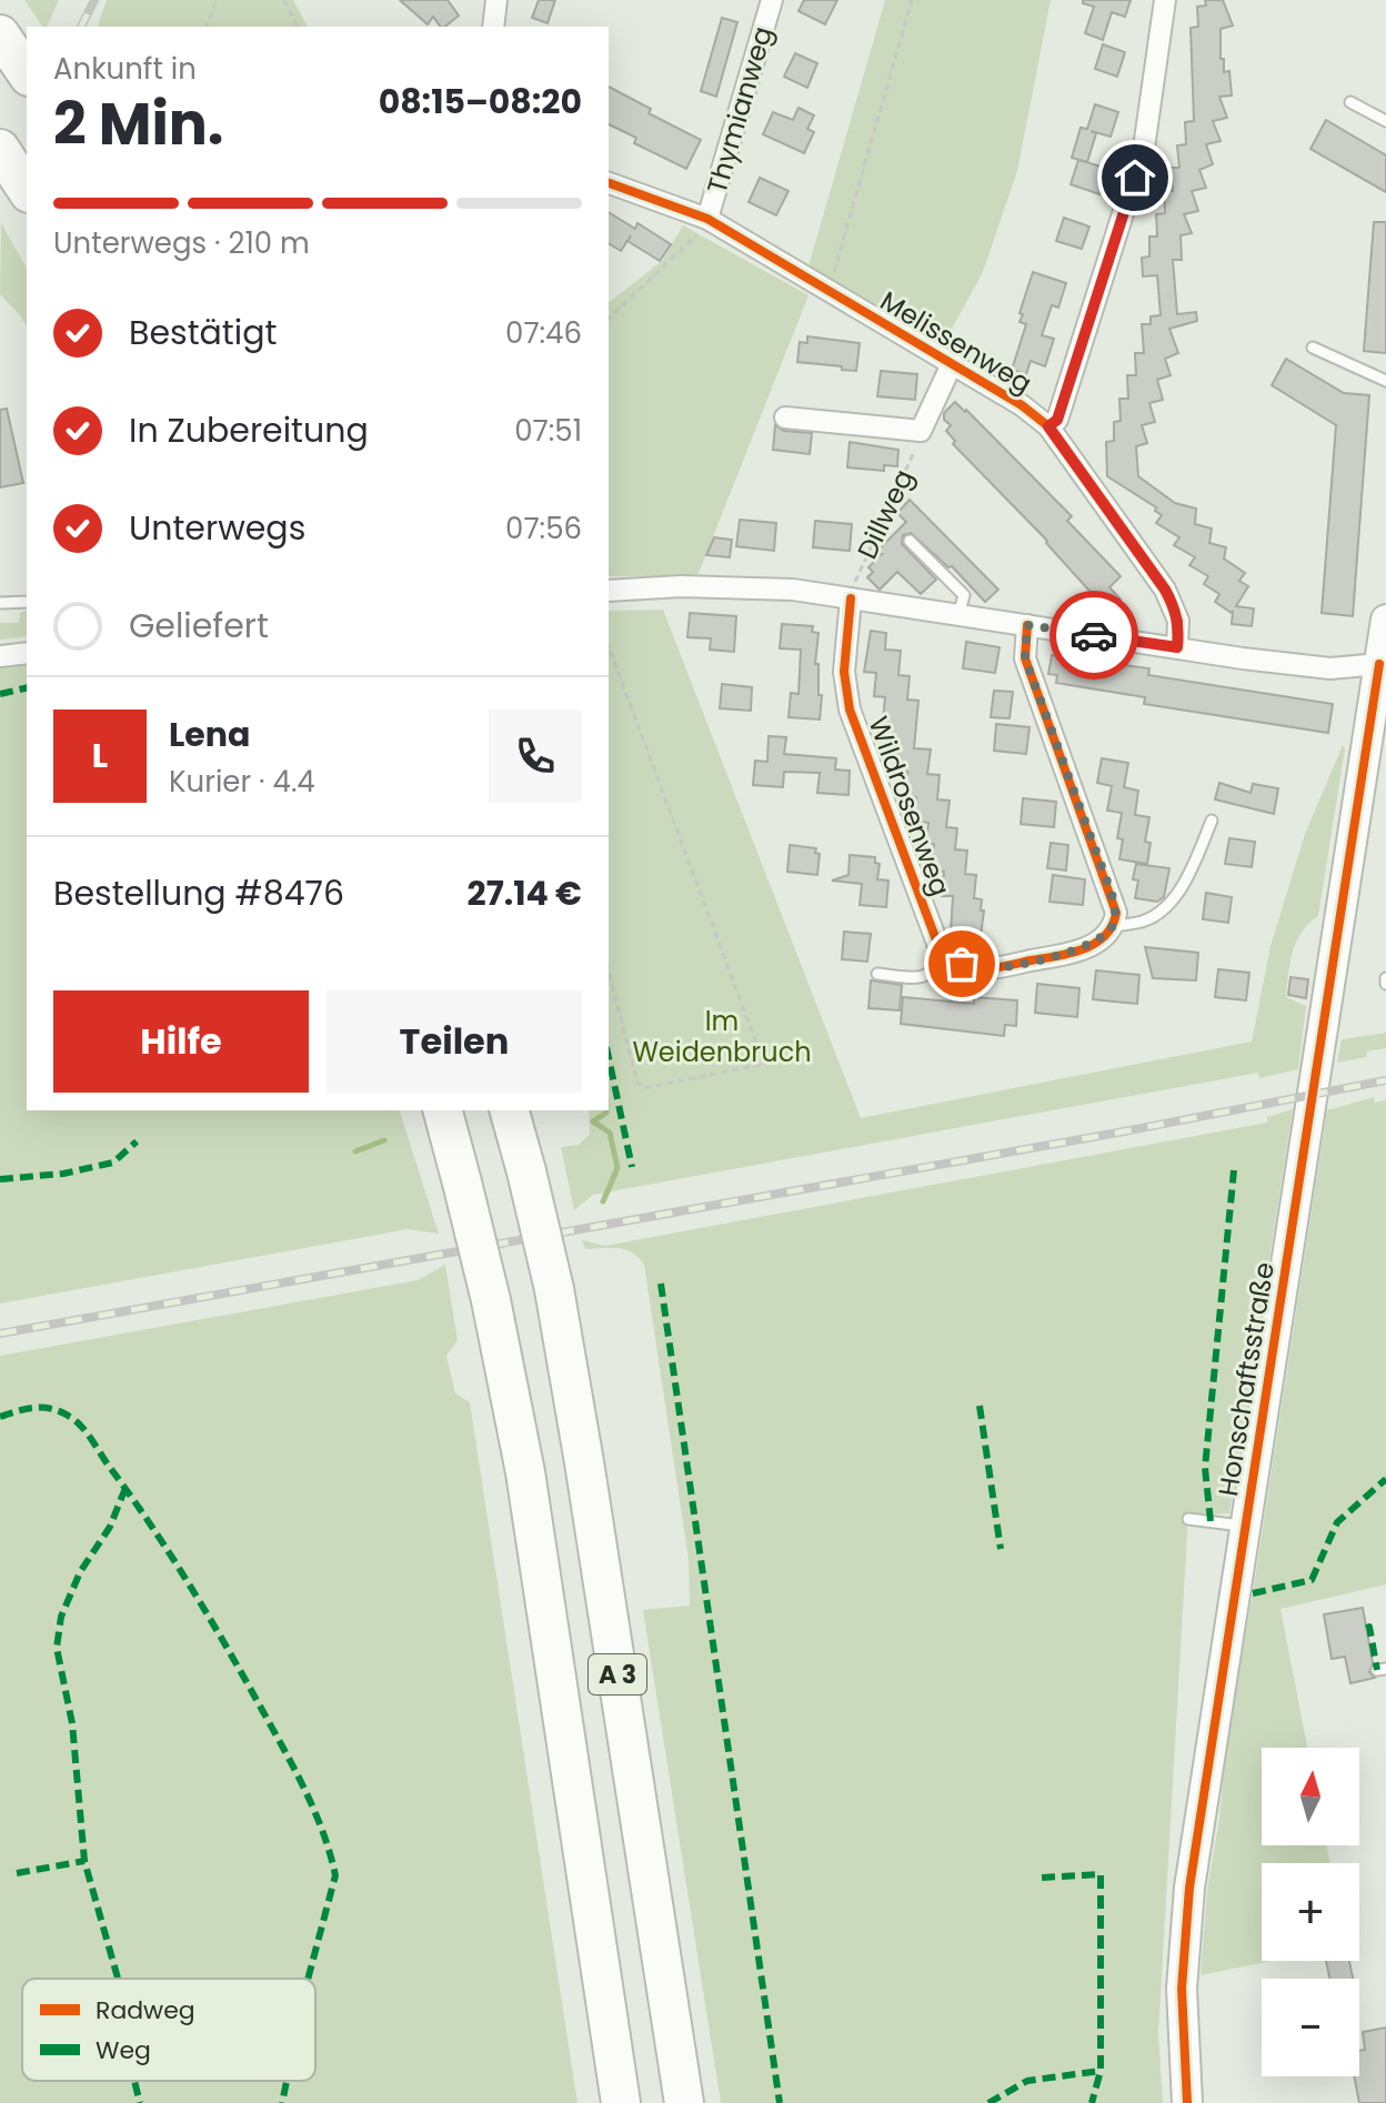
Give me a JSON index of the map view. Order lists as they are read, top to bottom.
{
  "streets": {
    "highway": ["A 3"],
    "street": [
      "Thymianweg",
      "Melissenweg",
      "Wildrosenweg",
      "Honschaftsstraße"
    ],
    "path": ["Dillweg"]
  },
  "crossings": [
    ["Thymianweg", "Melissenweg"],
    ["Melissenweg", "Dillweg"],
    ["Dillweg", "Wildrosenweg"]
  ],
  "parks": ["Im Weidenbruch"],
  "legend": ["Radweg", "Weg"],
  "north": "top",
  "page": {
    "heading": ["2 Min.", "Ankunft in", "08:15–08:20"],
    "panel": [
      "Lena",
      "Kurier · 4.4",
      "Bestellung #8476",
      "27.14 €"
    ],
    "bar": "Unterwegs · 210 m",
    "list": [
      ["Bestätigt", "07:46"],
      ["In Zubereitung", "07:51"],
      ["Unterwegs", "07:56"],
      "Geliefert"
    ],
    "round": "L",
    "buttons": ["Hilfe", "Teilen"],
    "map_buttons": ["+", "−"]
  }
}
